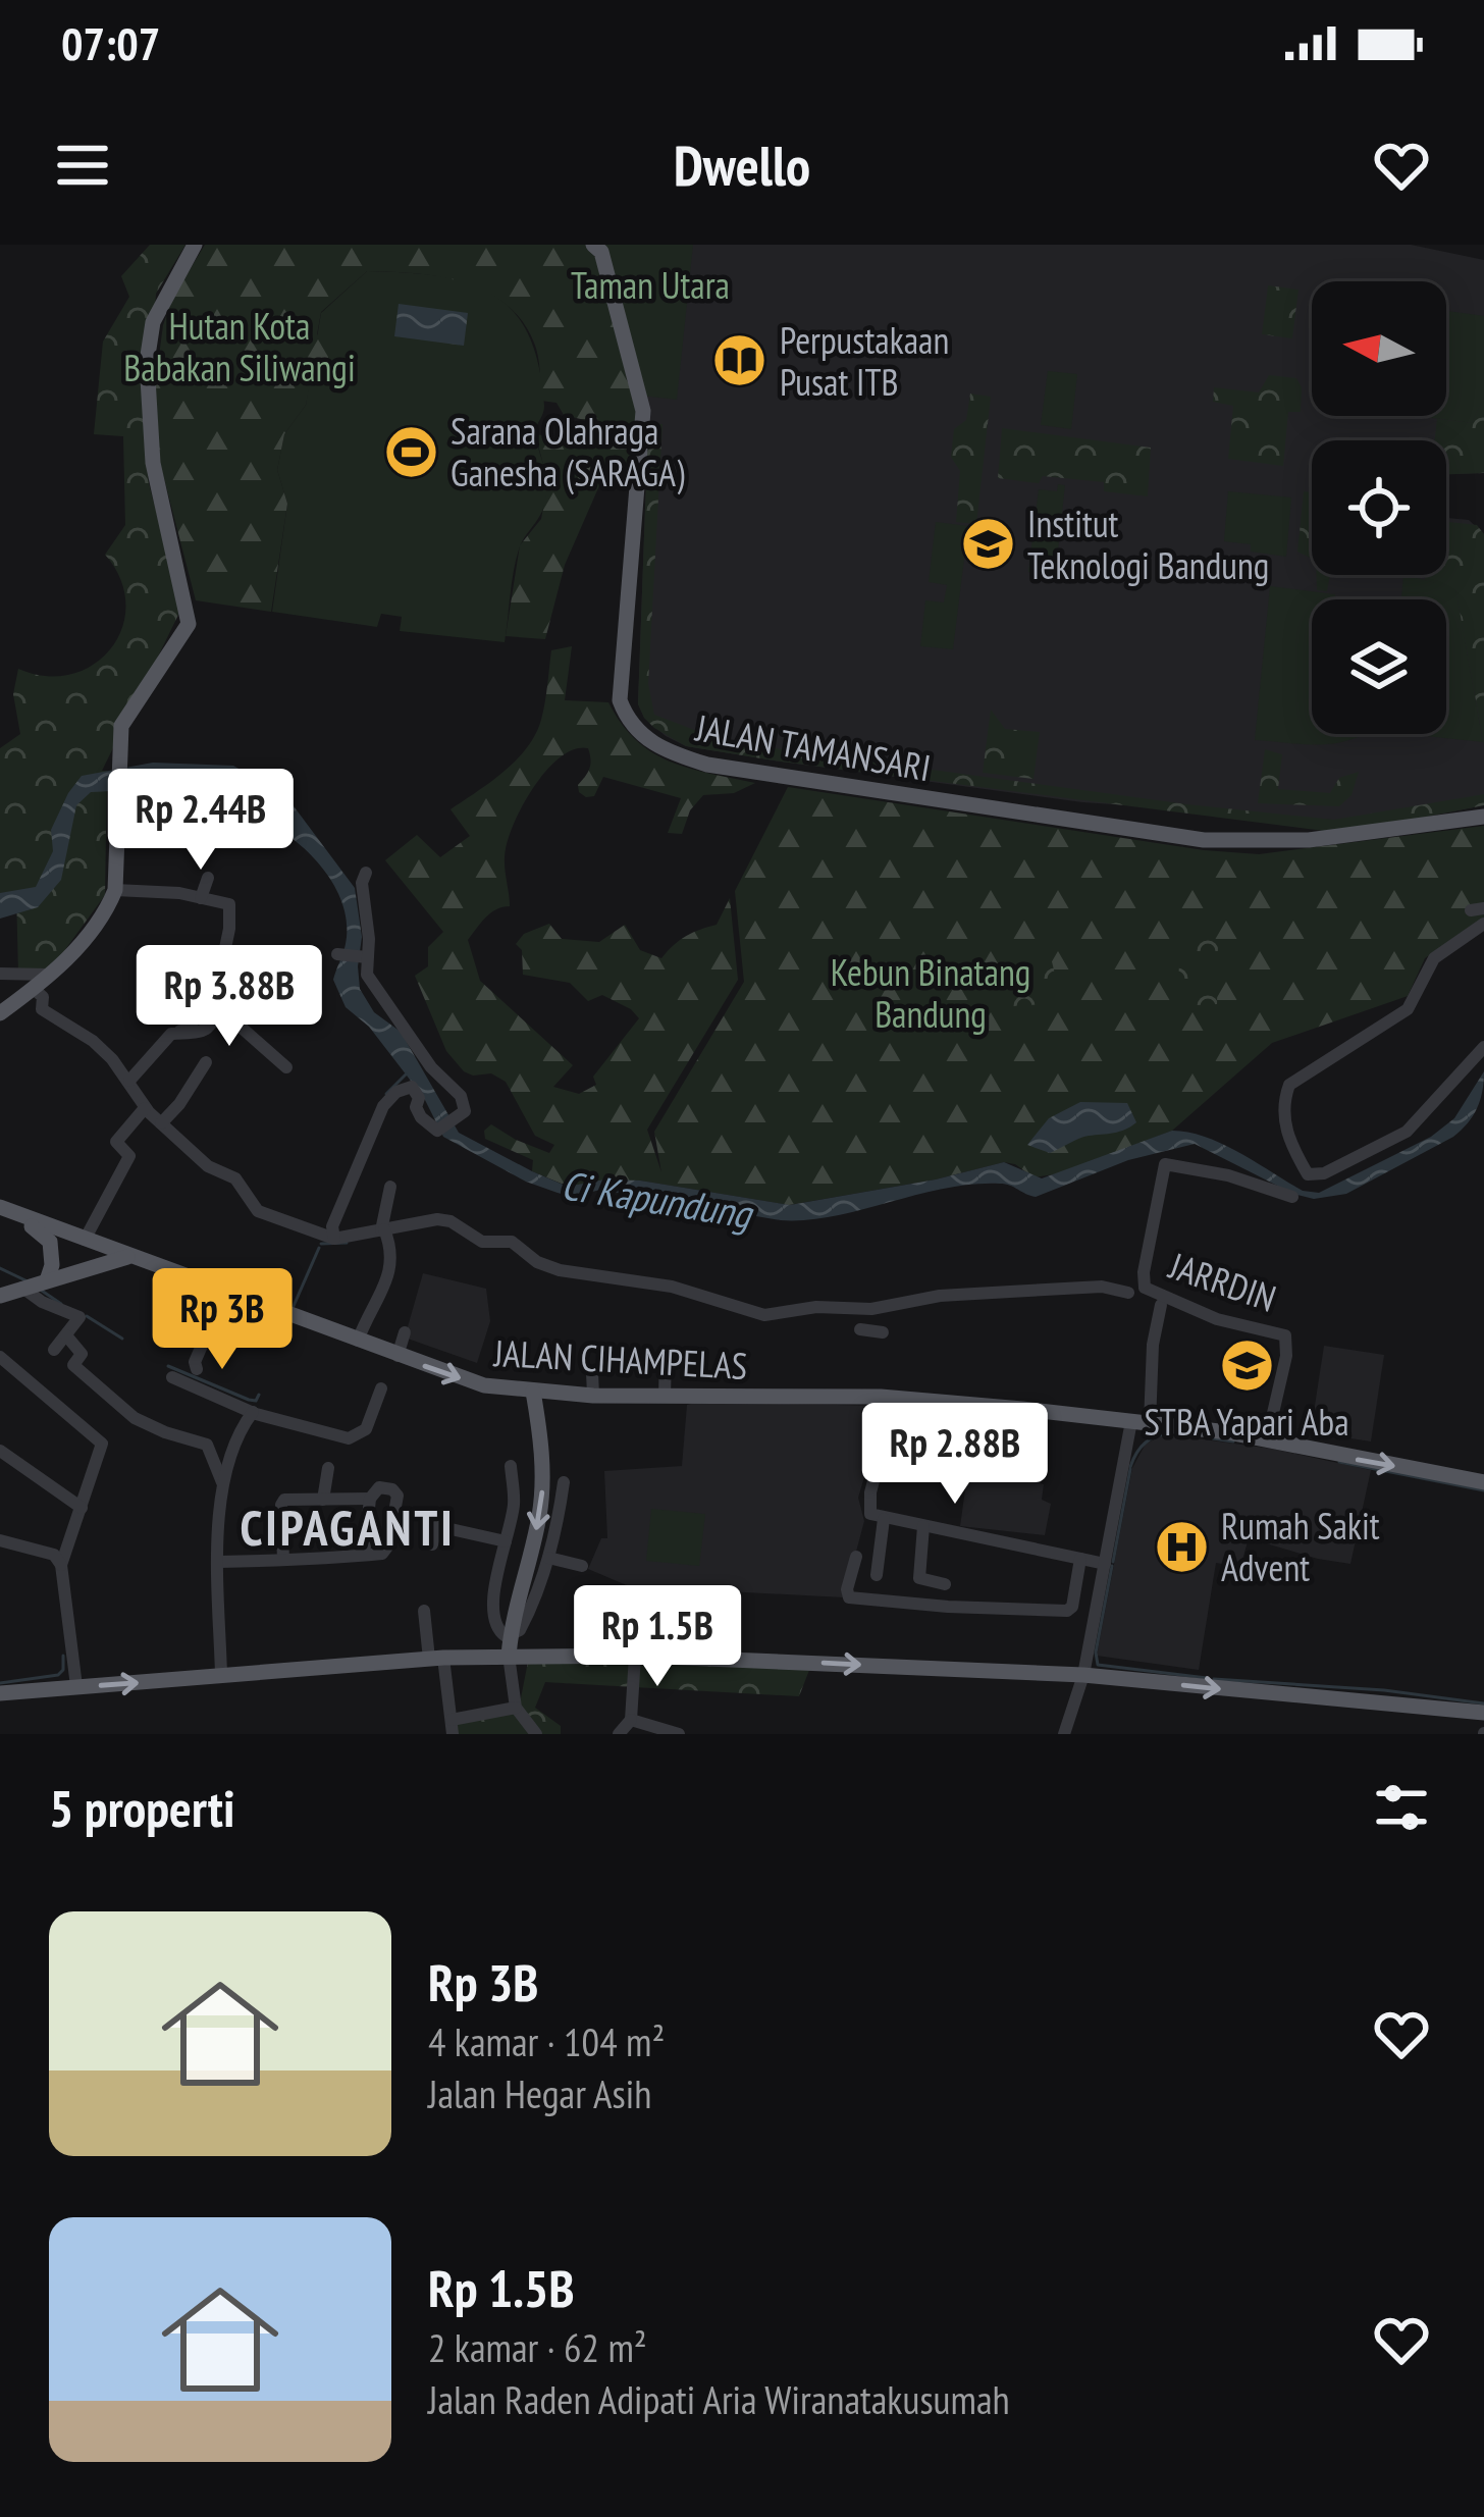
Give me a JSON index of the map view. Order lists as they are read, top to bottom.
{
  "streets": {
    "main road": ["JALAN TAMANSARI", "JALAN CIHAMPELAS"],
    "street": ["JARRDIN"]
  },
  "crossings": [
    ["JARRDIN", "JALAN CIHAMPELAS"]
  ],
  "districts": ["CIPAGANTI"],
  "water": ["Ci Kapundung"],
  "parks": ["Taman Utara", "Hutan Kota Babakan Siliwangi", "Kebun Binatang Bandung"],
  "places": {
    "library": ["Perpustakaan Pusat ITB"],
    "sports": ["Sarana Olahraga Ganesha (SARAGA)"],
    "school or university": ["Institut Teknologi Bandung", "STBA Yapari Aba"],
    "hospital": ["Rumah Sakit Advent"]
  },
  "north": "left",
  "page": {
    "status": "07:07",
    "header": "Dwello",
    "price": [
      "Rp 2.44B",
      "Rp 3.88B",
      "Rp 3B",
      "Rp 2.88B",
      "Rp 1.5B"
    ],
    "heading": "5 properti",
    "list": [
      {
        "name": "Rp 3B",
        "note": "4 kamar · 104 m² · Jalan Hegar Asih"
      },
      {
        "name": "Rp 1.5B",
        "note": "2 kamar · 62 m² · Jalan Raden Adipati Aria Wiranatakusumah"
      }
    ]
  }
}
